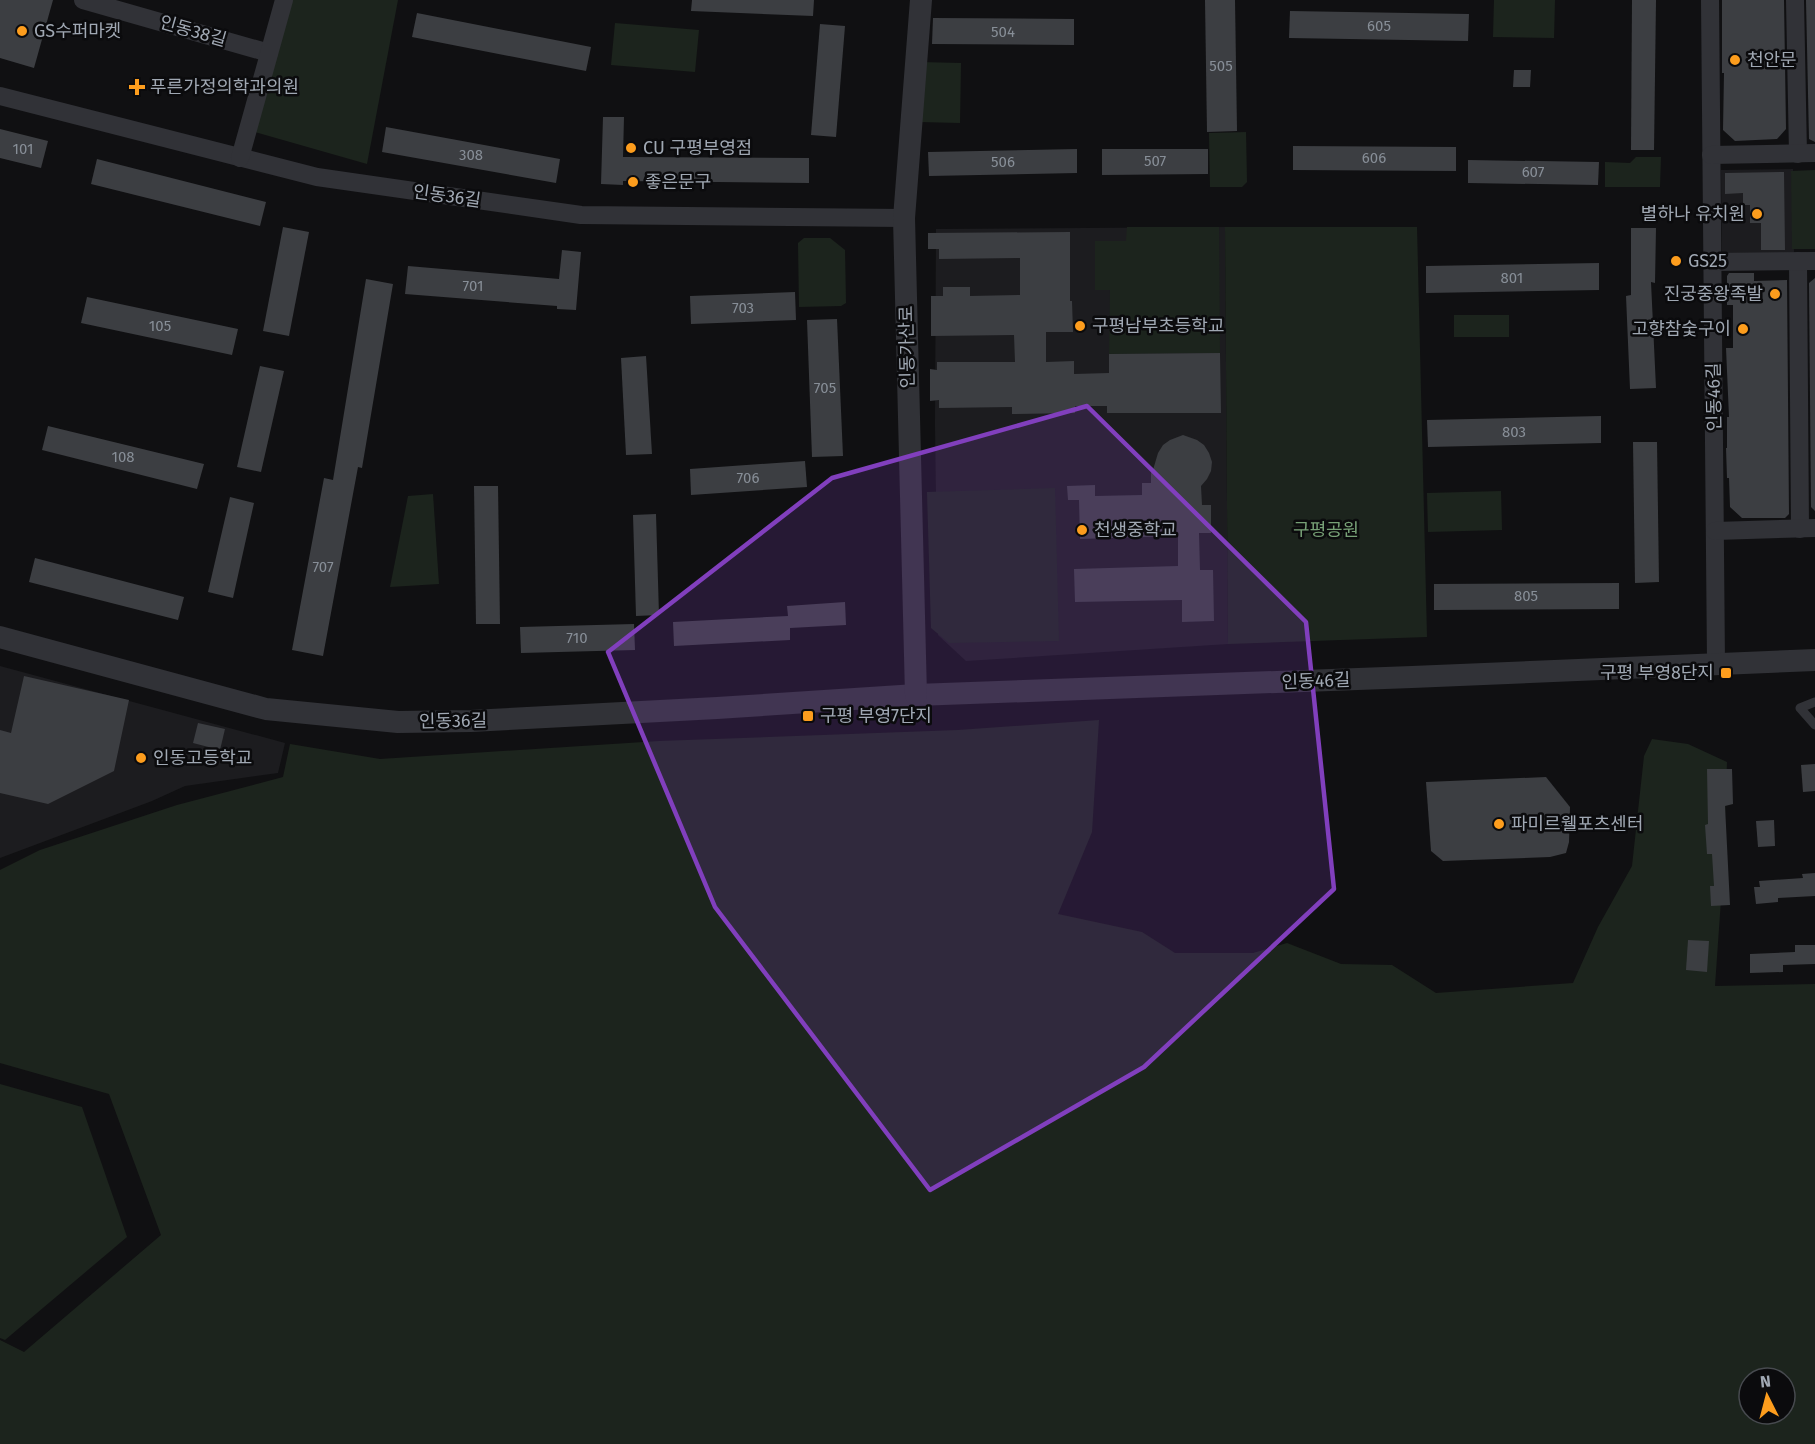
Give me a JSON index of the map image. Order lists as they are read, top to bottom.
{
  "streets": {
    "street": [
      "인동38길",
      "인동36길",
      "인동가산로",
      "인동46길"
    ]
  },
  "crossings": [
    ["인동36길", "인동가산로"],
    ["인동36길", "인동46길"],
    ["인동가산로", "인동46길"]
  ],
  "parks": ["구평공원"],
  "places": {
    "other": [
      "GS수퍼마켓",
      "천안문",
      "CU 구평부영점",
      "좋은문구",
      "별하나 유치원",
      "GS25",
      "진궁중왕족발",
      "구평남부초등학교",
      "고향참숯구이",
      "천생중학교",
      "인동고등학교",
      "파미르웰포츠센터"
    ],
    "health": ["푸른가정의학과의원"],
    "transit": ["구평 부영8단지", "구평 부영7단지"]
  },
  "house_numbers": [
    "605",
    "504",
    "505",
    "101",
    "308",
    "606",
    "507",
    "506",
    "607",
    "801",
    "701",
    "703",
    "105",
    "705",
    "803",
    "108",
    "706",
    "707",
    "805",
    "710"
  ],
  "north": "top"
}
